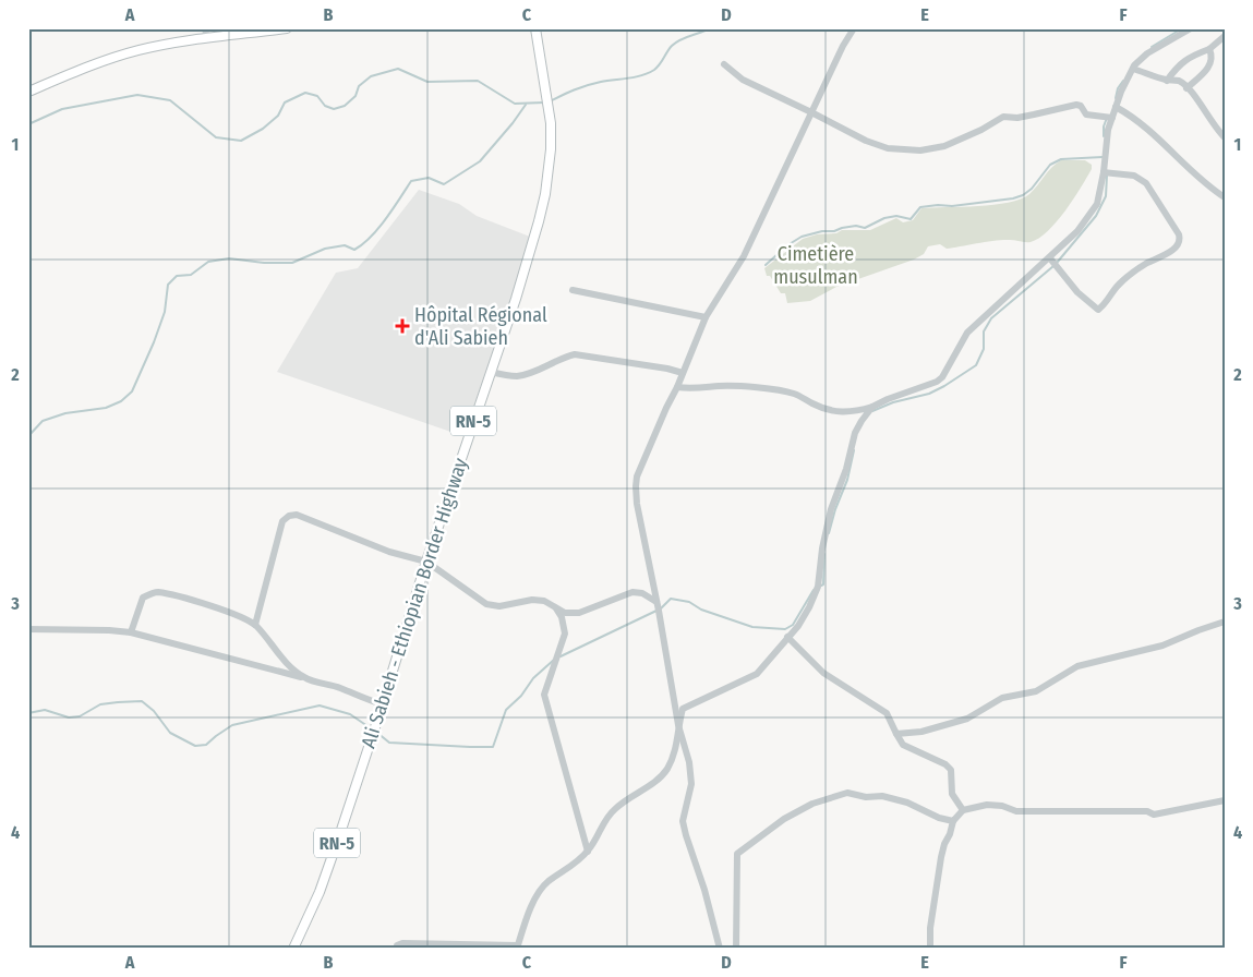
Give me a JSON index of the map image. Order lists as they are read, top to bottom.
{
  "streets": {
    "main road": ["RN-5", "Ali Sabieh - Ethiopian Border Highway"]
  },
  "parks": ["Cimetière musulman"],
  "places": {
    "health": ["Hôpital Régional d'Ali Sabieh"]
  },
  "grid": {
    "columns": [
      "A",
      "B",
      "C",
      "D",
      "E",
      "F"
    ],
    "rows": [
      "1",
      "2",
      "3",
      "4"
    ]
  }
}
